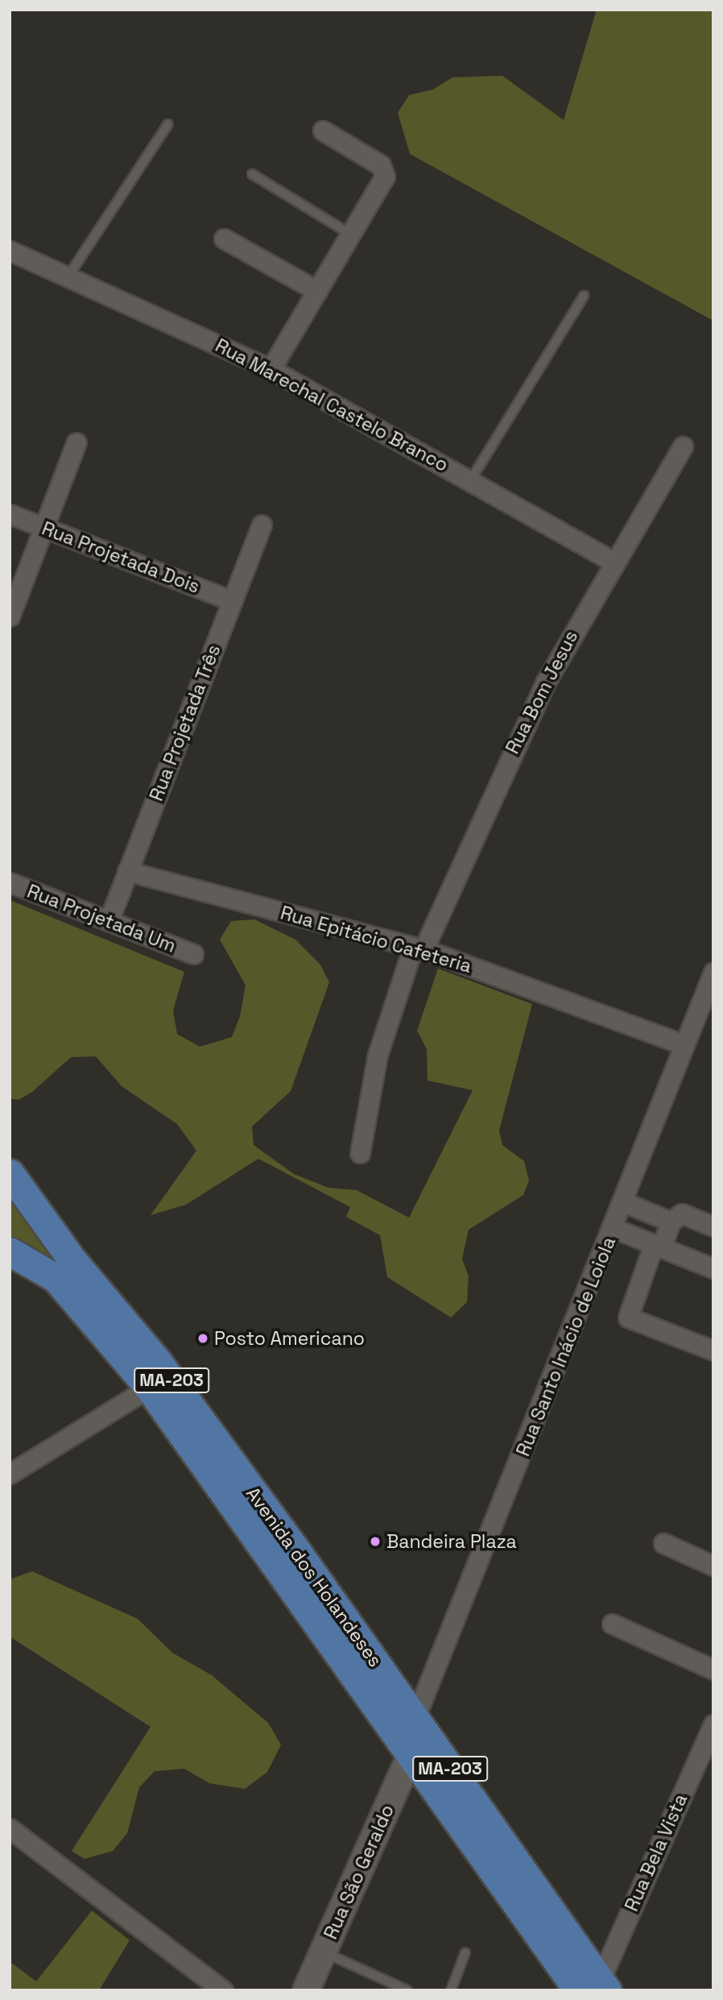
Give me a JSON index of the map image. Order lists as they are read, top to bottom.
{
  "streets": {
    "main road": ["MA-203", "Avenida dos Holandeses"],
    "street": [
      "Rua Marechal Castelo Branco",
      "Rua Projetada Dois",
      "Rua Bom Jesus",
      "Rua Projetada Três",
      "Rua Projetada Um",
      "Rua Epitácio Cafeteria",
      "Rua Santo Inácio de Loiola",
      "Rua Bela Vista",
      "Rua São Geraldo"
    ]
  },
  "crossings": [
    ["Rua Marechal Castelo Branco", "Rua Bom Jesus"],
    ["Rua Projetada Dois", "Rua Projetada Três"],
    ["Rua Bom Jesus", "Rua Epitácio Cafeteria"],
    ["Rua Projetada Três", "Rua Projetada Um"],
    ["Rua Projetada Três", "Rua Epitácio Cafeteria"],
    ["Rua Epitácio Cafeteria", "Rua Santo Inácio de Loiola"],
    ["Rua Santo Inácio de Loiola", "Avenida dos Holandeses"],
    ["Avenida dos Holandeses", "Rua Bela Vista"],
    ["Avenida dos Holandeses", "Rua São Geraldo"]
  ],
  "places": ["Posto Americano", "Bandeira Plaza"]
}
